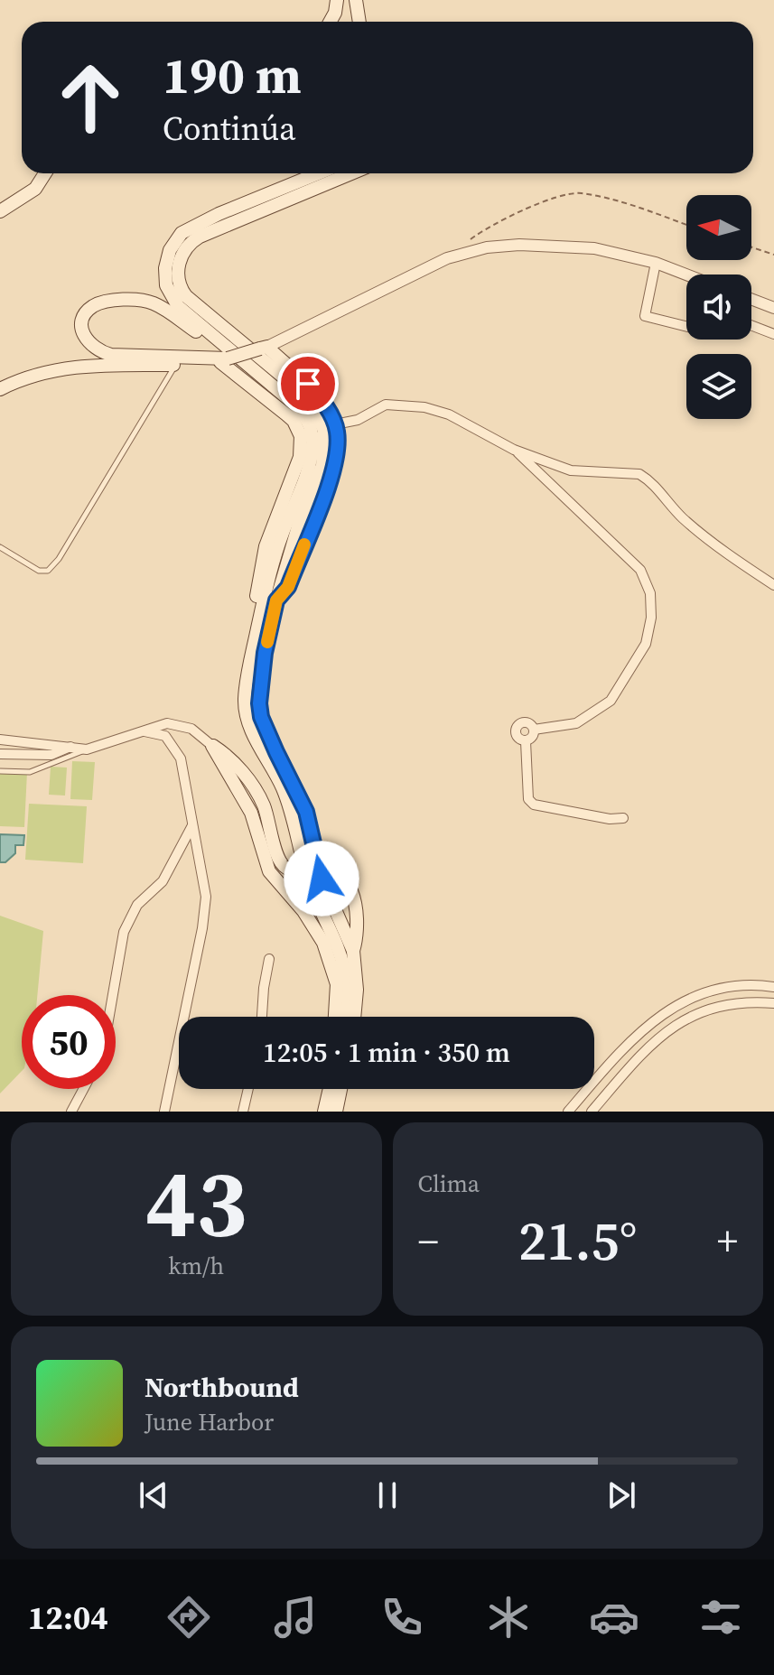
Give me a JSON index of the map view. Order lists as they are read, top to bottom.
{
  "north": "left",
  "page": {
    "turn": ["190 m", "Continúa"],
    "limit": "50",
    "trip": "12:05 · 1 min · 350 m",
    "tile": [
      ["43", "km/h"],
      "Clima"
    ],
    "heat": ["−", "21.5°", "+"],
    "song": ["Northbound", "June Harbor"],
    "tabs": "12:04"
  }
}
